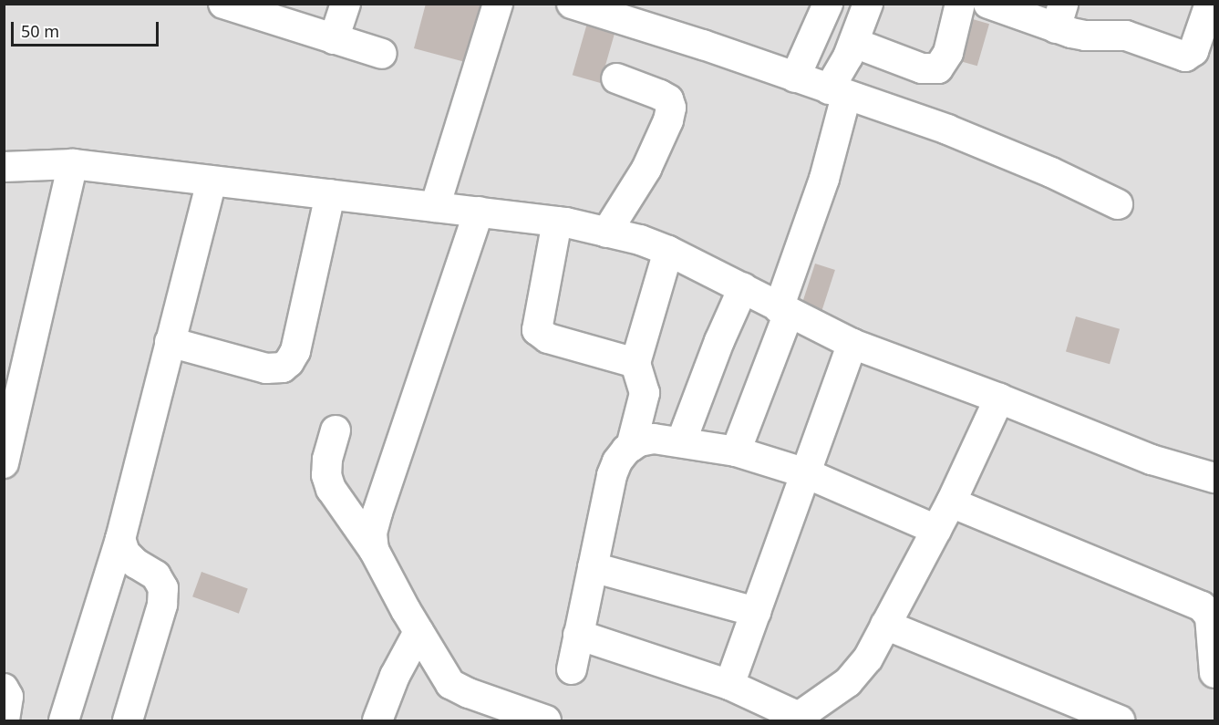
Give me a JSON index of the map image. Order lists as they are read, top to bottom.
{
  "scale_bar": "50 m"
}
